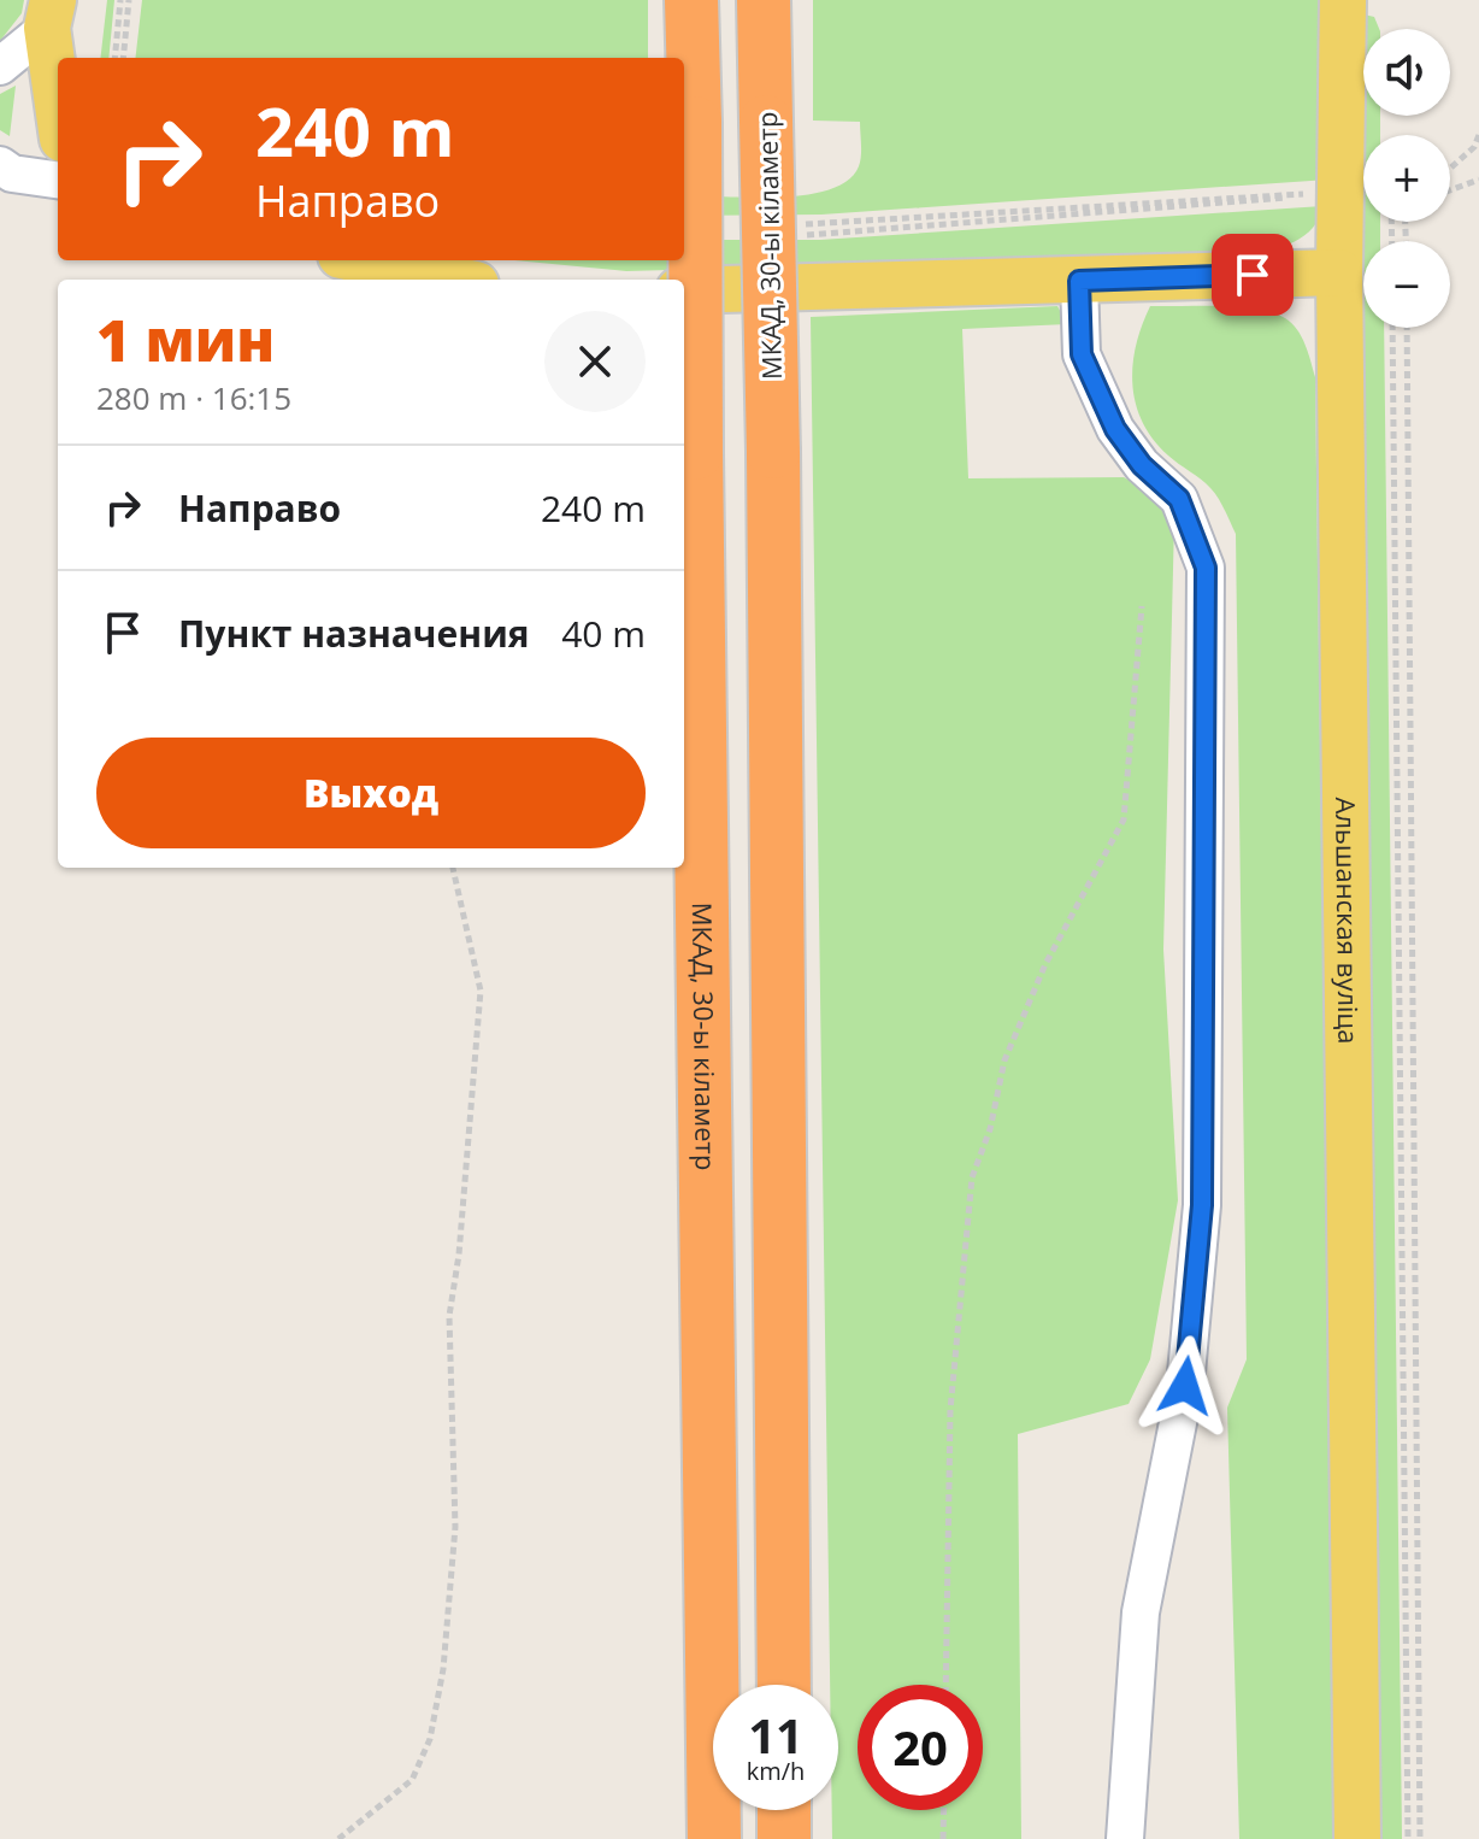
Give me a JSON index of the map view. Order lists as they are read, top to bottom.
{
  "streets": {
    "highway": ["МКАД, 30-ы кіламетр"],
    "main road": ["Альшанская вуліца"]
  },
  "page": {
    "map_buttons": ["+", "−"],
    "turn": ["240 m", "Направо"],
    "heading": ["1 мин", "280 m · 16:15"],
    "list": [
      {
        "name": "Направо",
        "value": "240 m"
      },
      {
        "name": "Пункт назначения",
        "value": "40 m"
      }
    ],
    "buttons": "Выход",
    "speed": "11 km/h",
    "limit": "20"
  }
}
